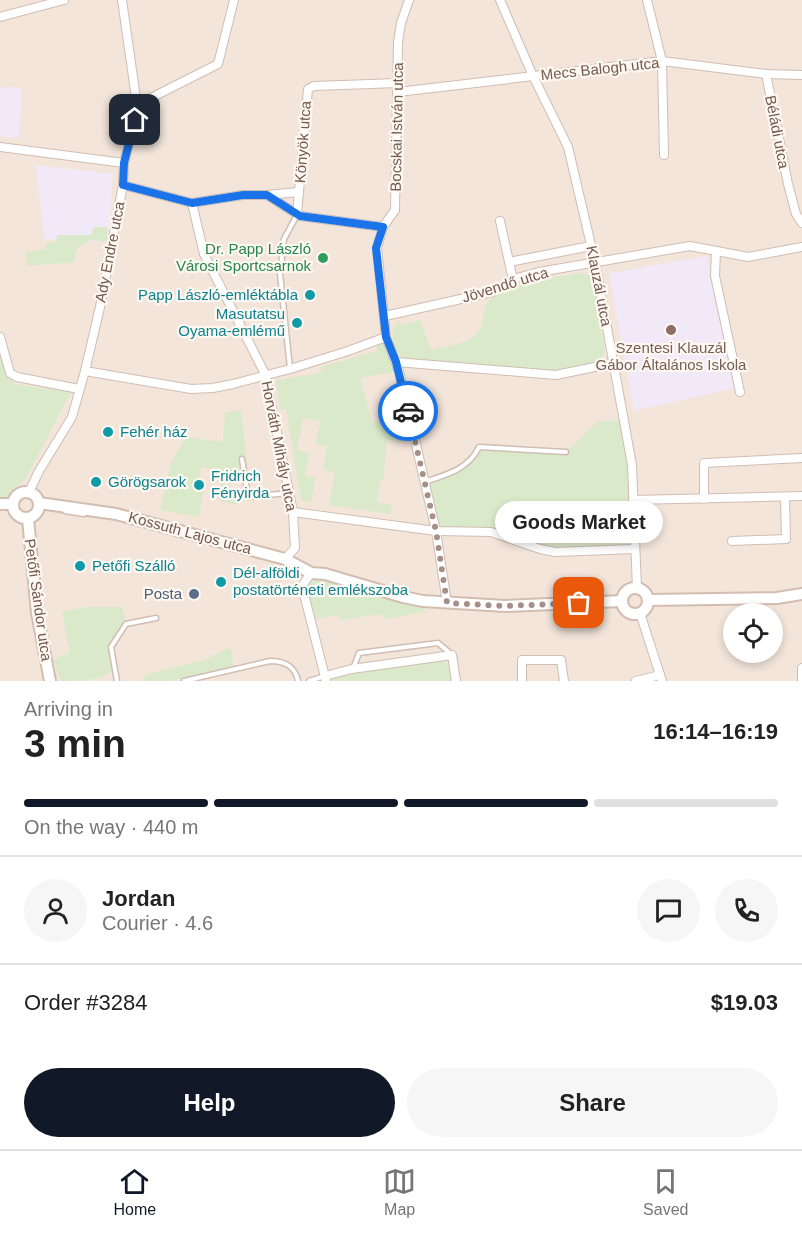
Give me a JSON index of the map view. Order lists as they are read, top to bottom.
{
  "streets": {
    "street": [
      "Mecs Balogh utca",
      "Bocskai István utca",
      "Béládi utca",
      "Könyök utca",
      "Ady Endre utca",
      "Jövendő utca",
      "Klauzál utca",
      "Horváth Mihály utca",
      "Kossuth Lajos utca",
      "Petőfi Sándor utca"
    ]
  },
  "crossings": [
    ["Mecs Balogh utca", "Bocskai István utca"],
    ["Mecs Balogh utca", "Béládi utca"],
    ["Mecs Balogh utca", "Klauzál utca"],
    ["Bocskai István utca", "Könyök utca"],
    ["Bocskai István utca", "Jövendő utca"],
    ["Bocskai István utca", "Kossuth Lajos utca"],
    ["Ady Endre utca", "Kossuth Lajos utca"],
    ["Ady Endre utca", "Petőfi Sándor utca"],
    ["Jövendő utca", "Klauzál utca"],
    ["Klauzál utca", "Kossuth Lajos utca"],
    ["Horváth Mihály utca", "Kossuth Lajos utca"],
    ["Kossuth Lajos utca", "Petőfi Sándor utca"]
  ],
  "places": [
    "Dr. Papp László Városi Sportcsarnok",
    "Papp László-emléktábla",
    "Masutatsu Oyama-emlémű",
    "Szentesi Klauzál Gábor Általános Iskola",
    "Fehér ház",
    "Görögsarok",
    "Fridrich Fényirda",
    "Petőfi Szálló",
    "Dél-alföldi postatörténeti emlékszoba",
    "Posta",
    "Goods Market"
  ],
  "page": {
    "bubble": "Goods Market",
    "heading": ["3 min", "Arriving in", "16:14–16:19"],
    "panel": [
      "Jordan",
      "Courier · 4.6",
      "Order #3284",
      "$19.03"
    ],
    "bar": "On the way · 440 m",
    "buttons": ["Help", "Share"],
    "tabs": ["Home", "Map", "Saved"]
  }
}
